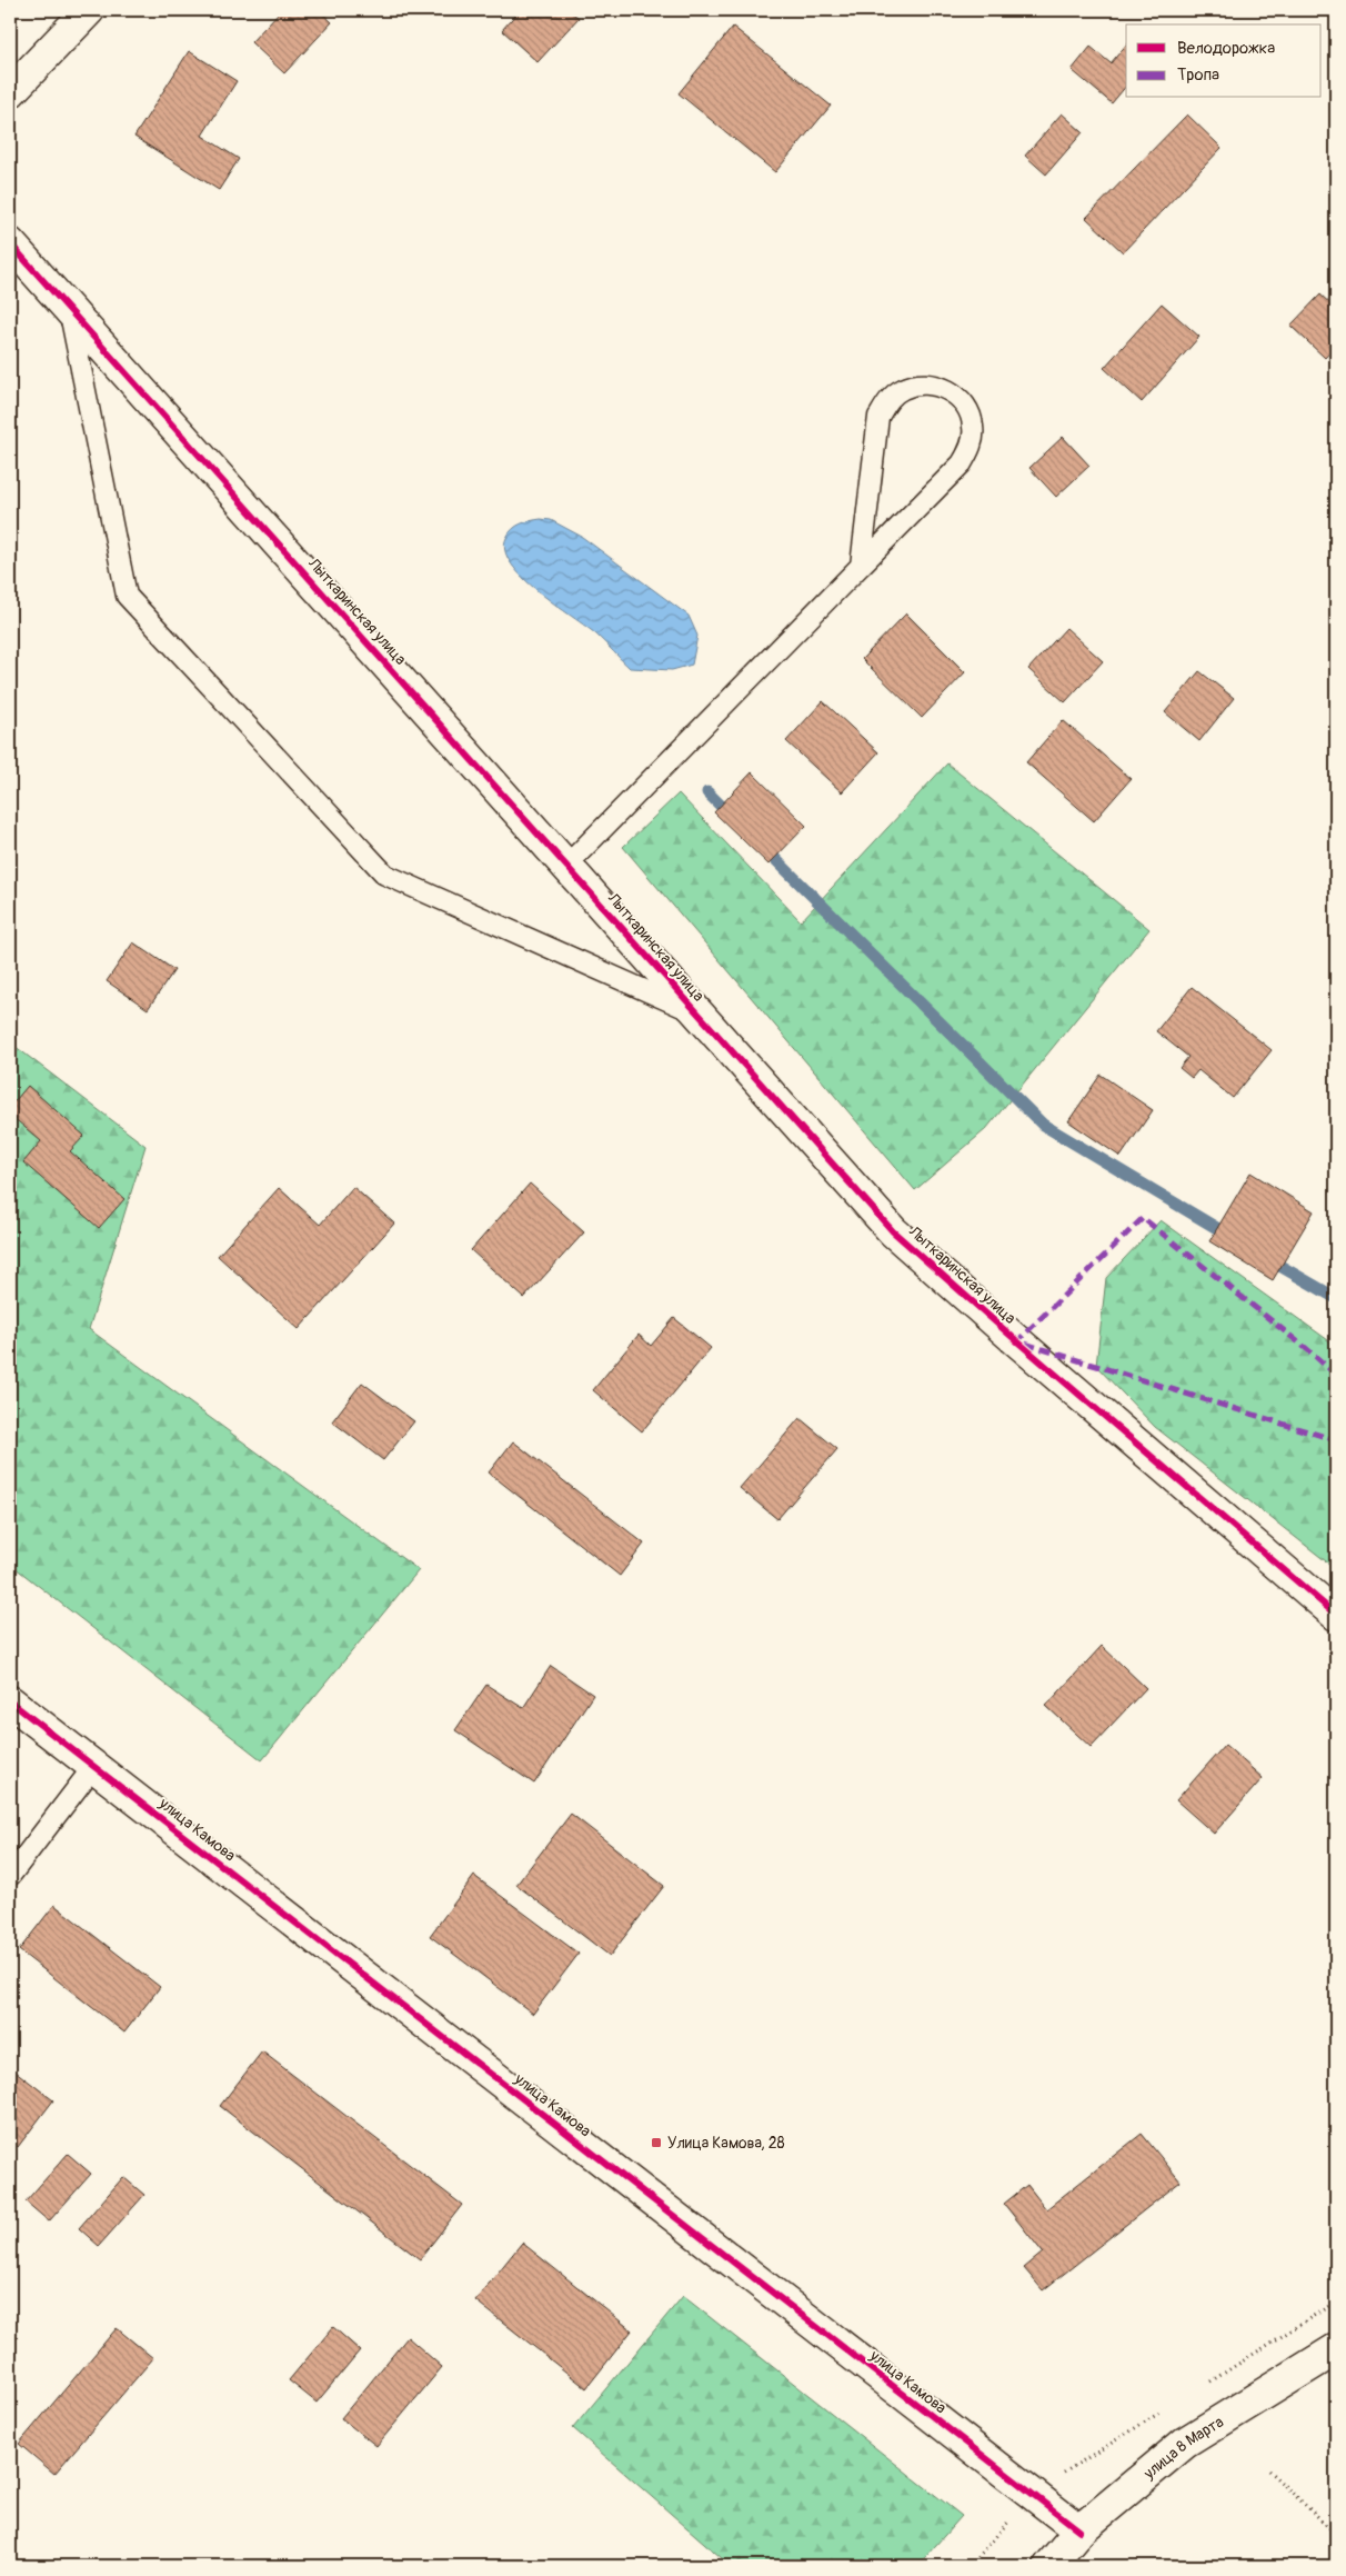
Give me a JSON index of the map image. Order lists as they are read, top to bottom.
{
  "streets": {
    "street": ["Лыткаринская улица", "улица Камова", "улица 8 Марта"]
  },
  "crossings": [
    ["улица Камова", "улица 8 Марта"]
  ],
  "places": {
    "transit": ["Улица Камова, 28"]
  },
  "legend": ["Велодорожка", "Тропа"]
}
